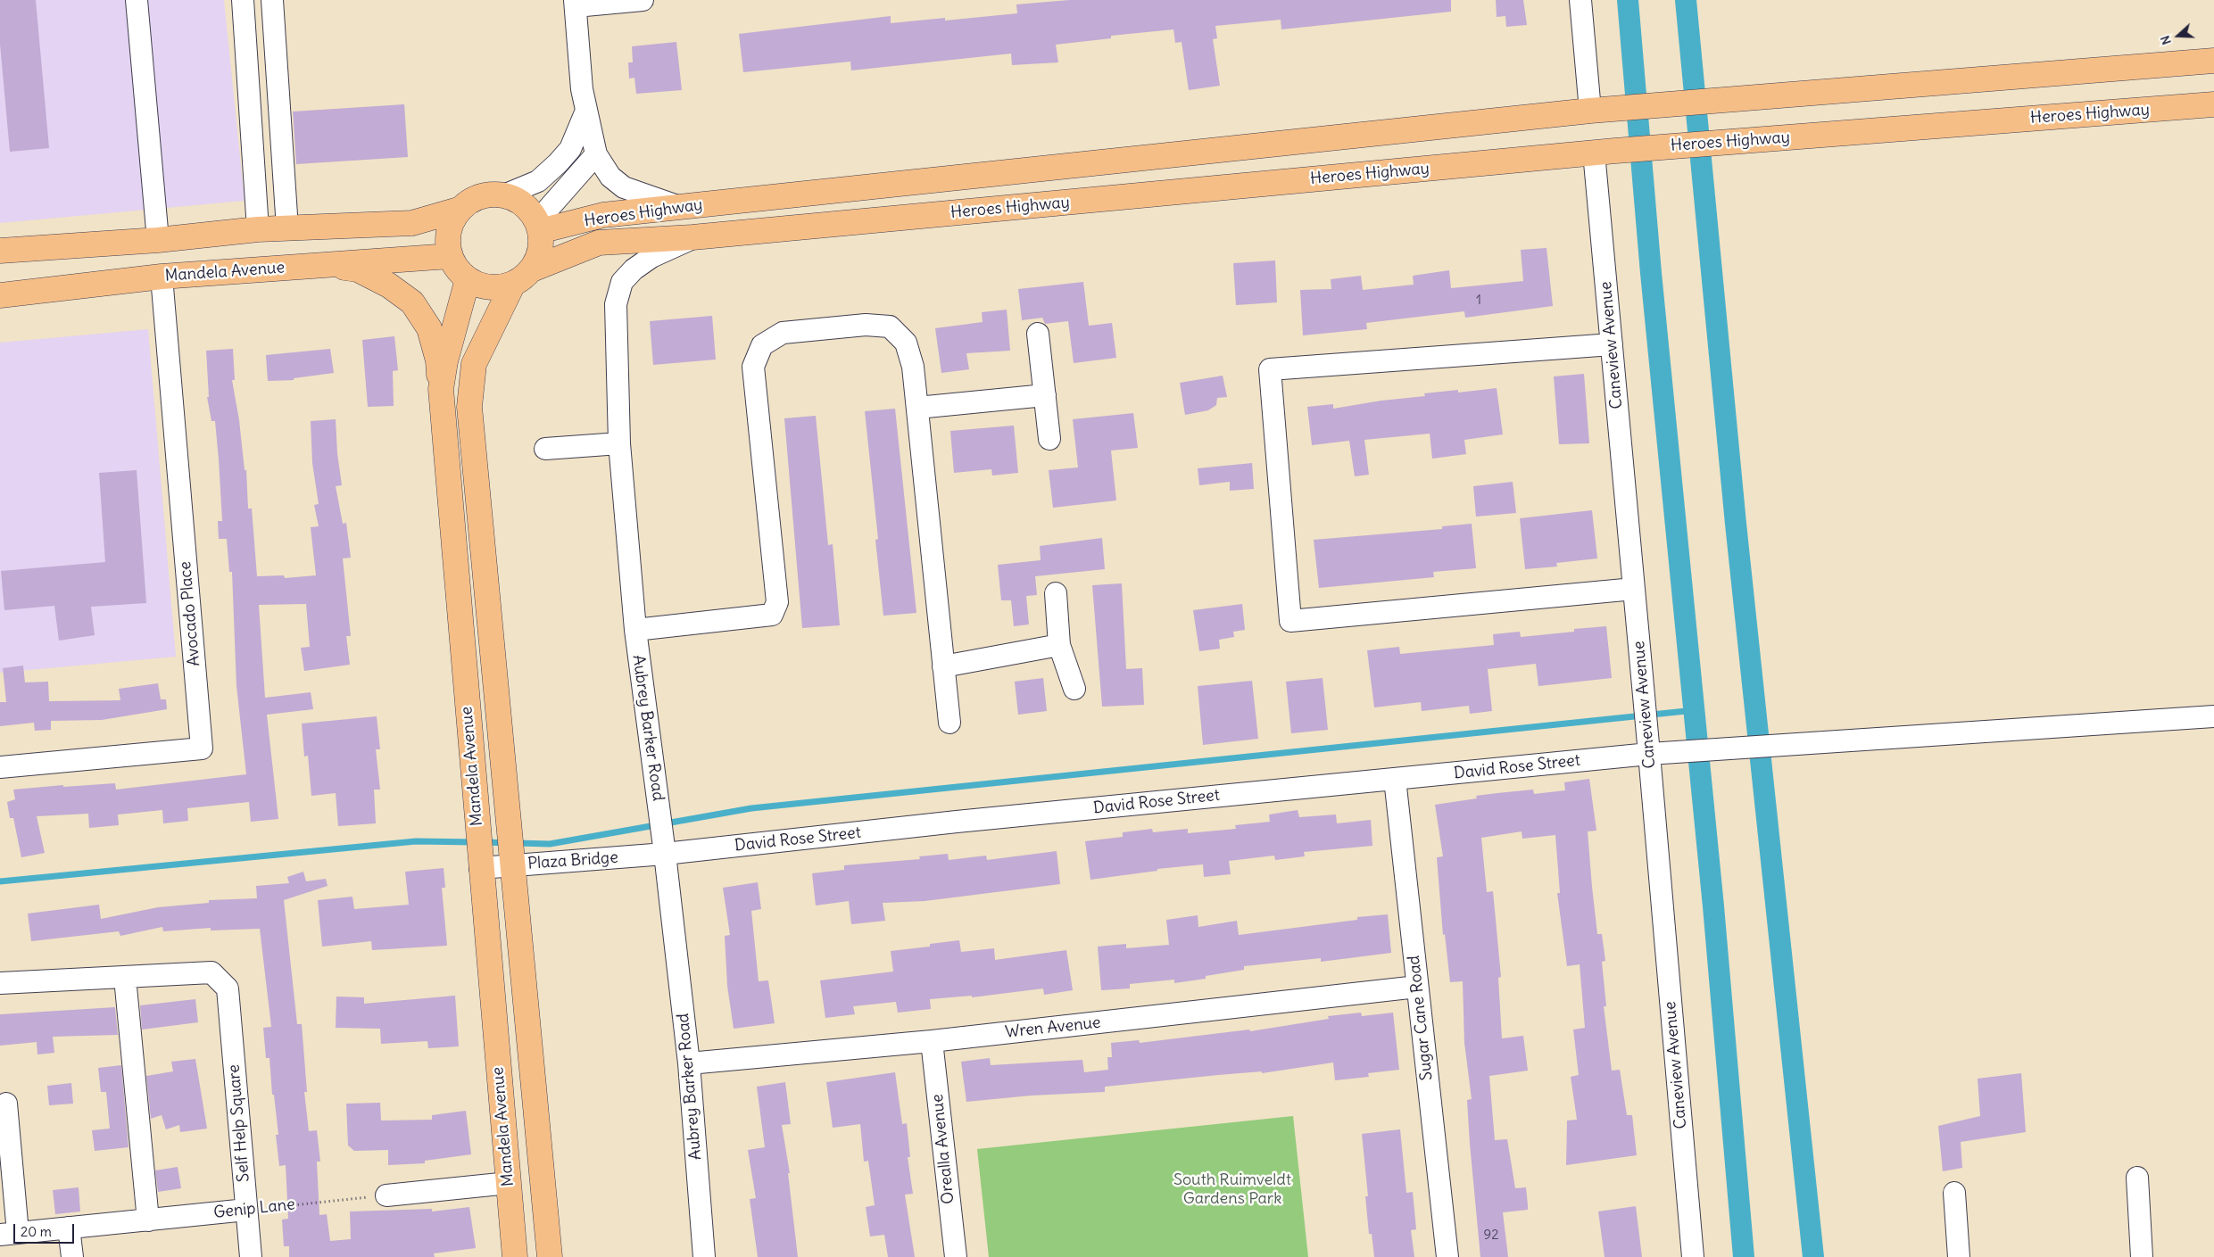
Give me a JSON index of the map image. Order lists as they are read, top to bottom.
{
  "streets": {
    "main road": ["Heroes Highway", "Mandela Avenue"],
    "street": [
      "Caneview Avenue",
      "Avocado Place",
      "Aubrey Barker Road",
      "David Rose Street",
      "Plaza Bridge",
      "Sugar Cane Road",
      "Wren Avenue",
      "Self Help Square",
      "Orealla Avenue",
      "Genip Lane"
    ]
  },
  "crossings": [
    ["Heroes Highway", "Mandela Avenue"],
    ["Heroes Highway", "Caneview Avenue"],
    ["Heroes Highway", "Aubrey Barker Road"],
    ["Mandela Avenue", "Avocado Place"],
    ["Mandela Avenue", "Plaza Bridge"],
    ["Caneview Avenue", "David Rose Street"],
    ["Aubrey Barker Road", "David Rose Street"],
    ["Aubrey Barker Road", "Plaza Bridge"],
    ["Aubrey Barker Road", "Wren Avenue"],
    ["David Rose Street", "Plaza Bridge"],
    ["David Rose Street", "Sugar Cane Road"],
    ["Sugar Cane Road", "Wren Avenue"],
    ["Wren Avenue", "Orealla Avenue"],
    ["Self Help Square", "Genip Lane"]
  ],
  "parks": ["South Ruimveldt Gardens Park"],
  "house_numbers": ["1", "92"],
  "scale_bar": "20 m",
  "north": "left"
}
